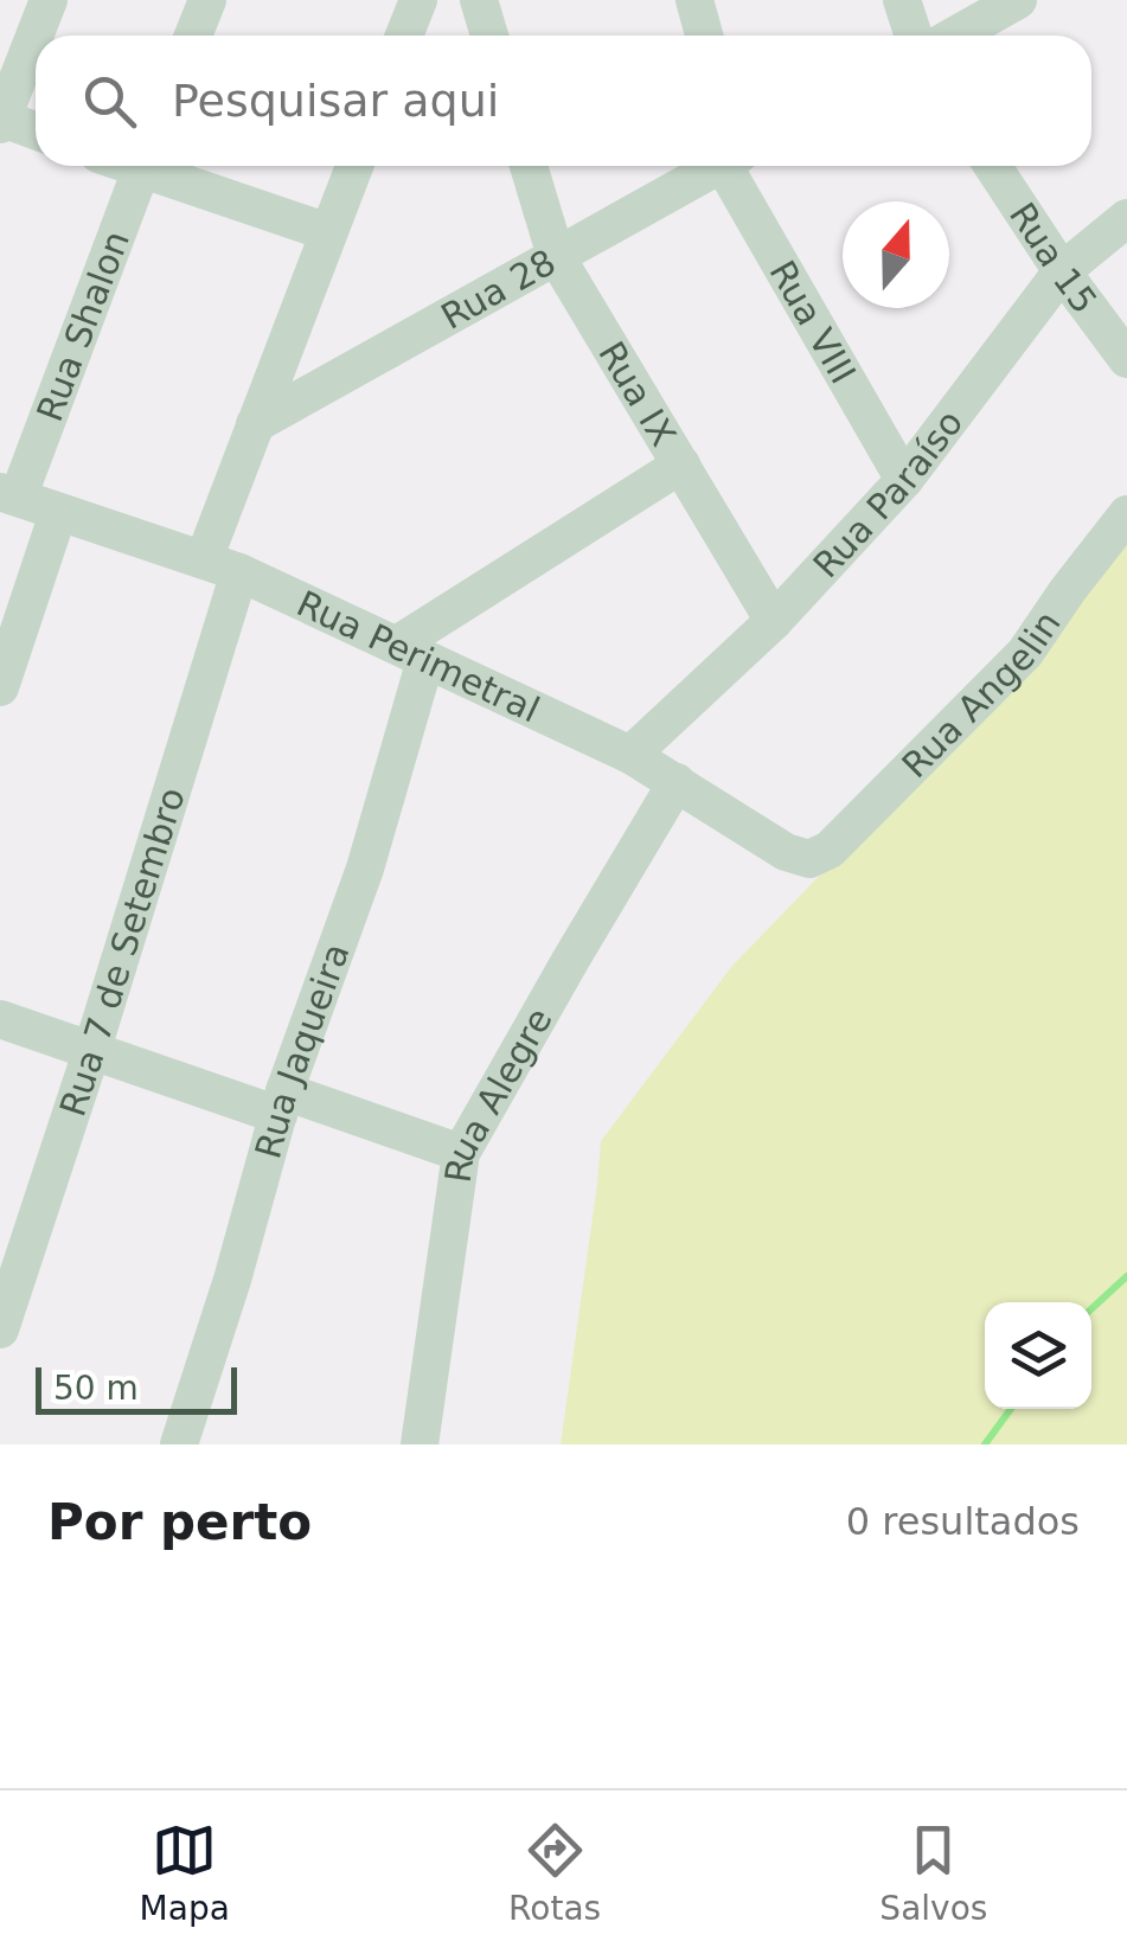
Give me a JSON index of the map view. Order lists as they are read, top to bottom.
{
  "streets": {
    "street": [
      "Rua 15",
      "Rua 28",
      "Rua VIII",
      "Rua Shalon",
      "Rua IX",
      "Rua Paraíso",
      "Rua Perimetral",
      "Rua Angelin",
      "Rua 7 de Setembro",
      "Rua Jaqueira",
      "Rua Alegre"
    ]
  },
  "crossings": [
    ["Rua 15", "Rua Paraíso"],
    ["Rua 28", "Rua IX"],
    ["Rua 28", "Rua 7 de Setembro"],
    ["Rua VIII", "Rua Paraíso"],
    ["Rua Shalon", "Rua Perimetral"],
    ["Rua IX", "Rua Paraíso"],
    ["Rua Paraíso", "Rua Perimetral"],
    ["Rua Perimetral", "Rua Angelin"],
    ["Rua Perimetral", "Rua 7 de Setembro"],
    ["Rua Perimetral", "Rua Jaqueira"],
    ["Rua Perimetral", "Rua Alegre"]
  ],
  "scale_bar": "50 m",
  "north": "top",
  "page": {
    "search": "Pesquisar aqui",
    "scale": "50 m",
    "heading": ["Por perto", "0 resultados"],
    "nav": ["Mapa", "Rotas", "Salvos"]
  }
}
